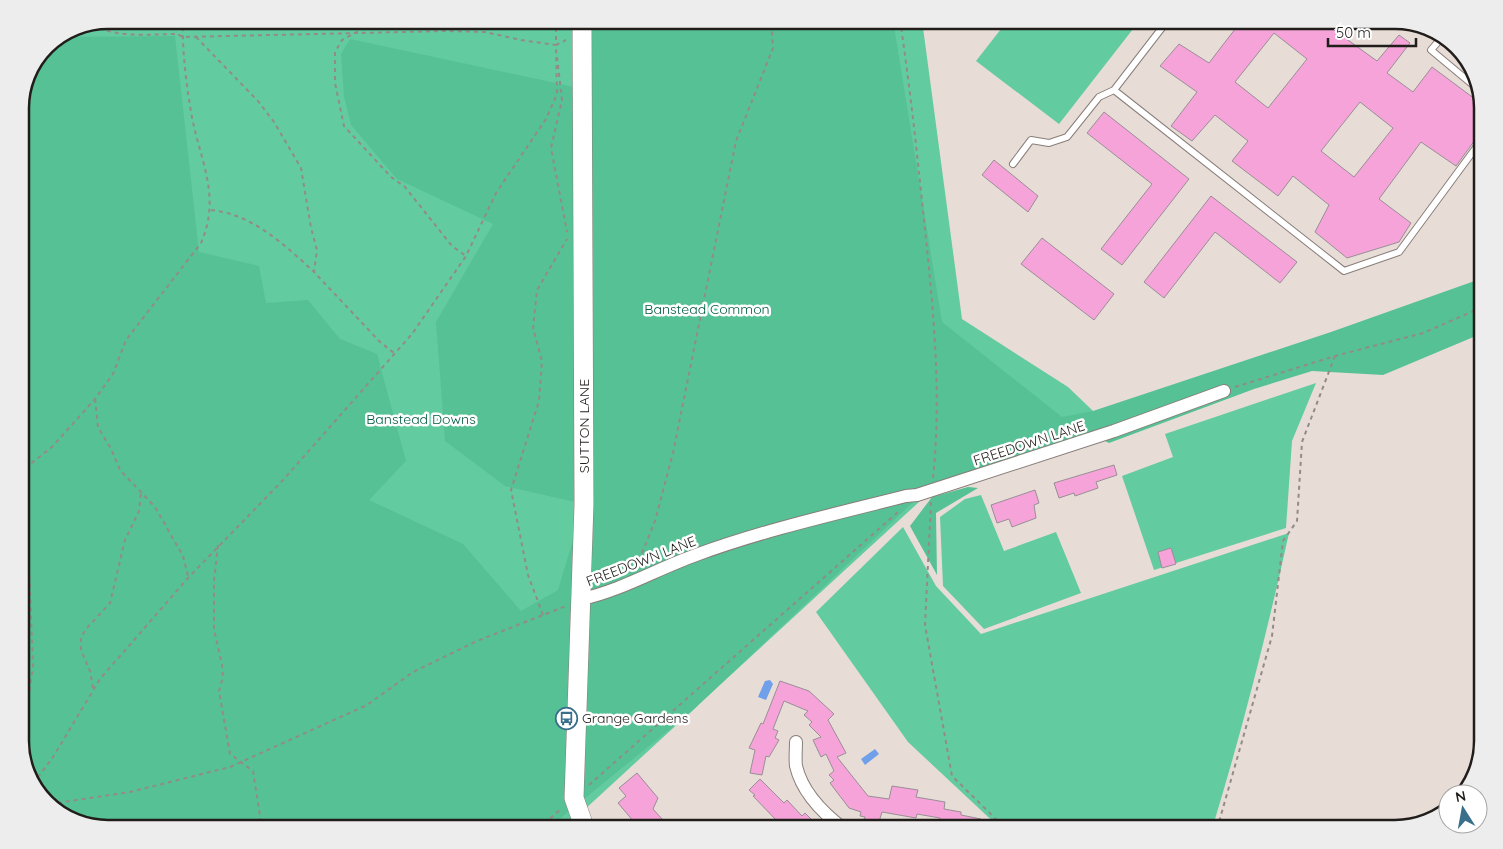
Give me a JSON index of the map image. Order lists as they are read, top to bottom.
{
  "streets": {
    "main road": ["SUTTON LANE"],
    "street": ["FREEDOWN LANE"]
  },
  "crossings": [
    ["SUTTON LANE", "FREEDOWN LANE"]
  ],
  "parks": ["Banstead Common", "Banstead Downs"],
  "places": {
    "bus stop": ["Grange Gardens"]
  },
  "scale_bar": "50 m",
  "north": "top"
}
